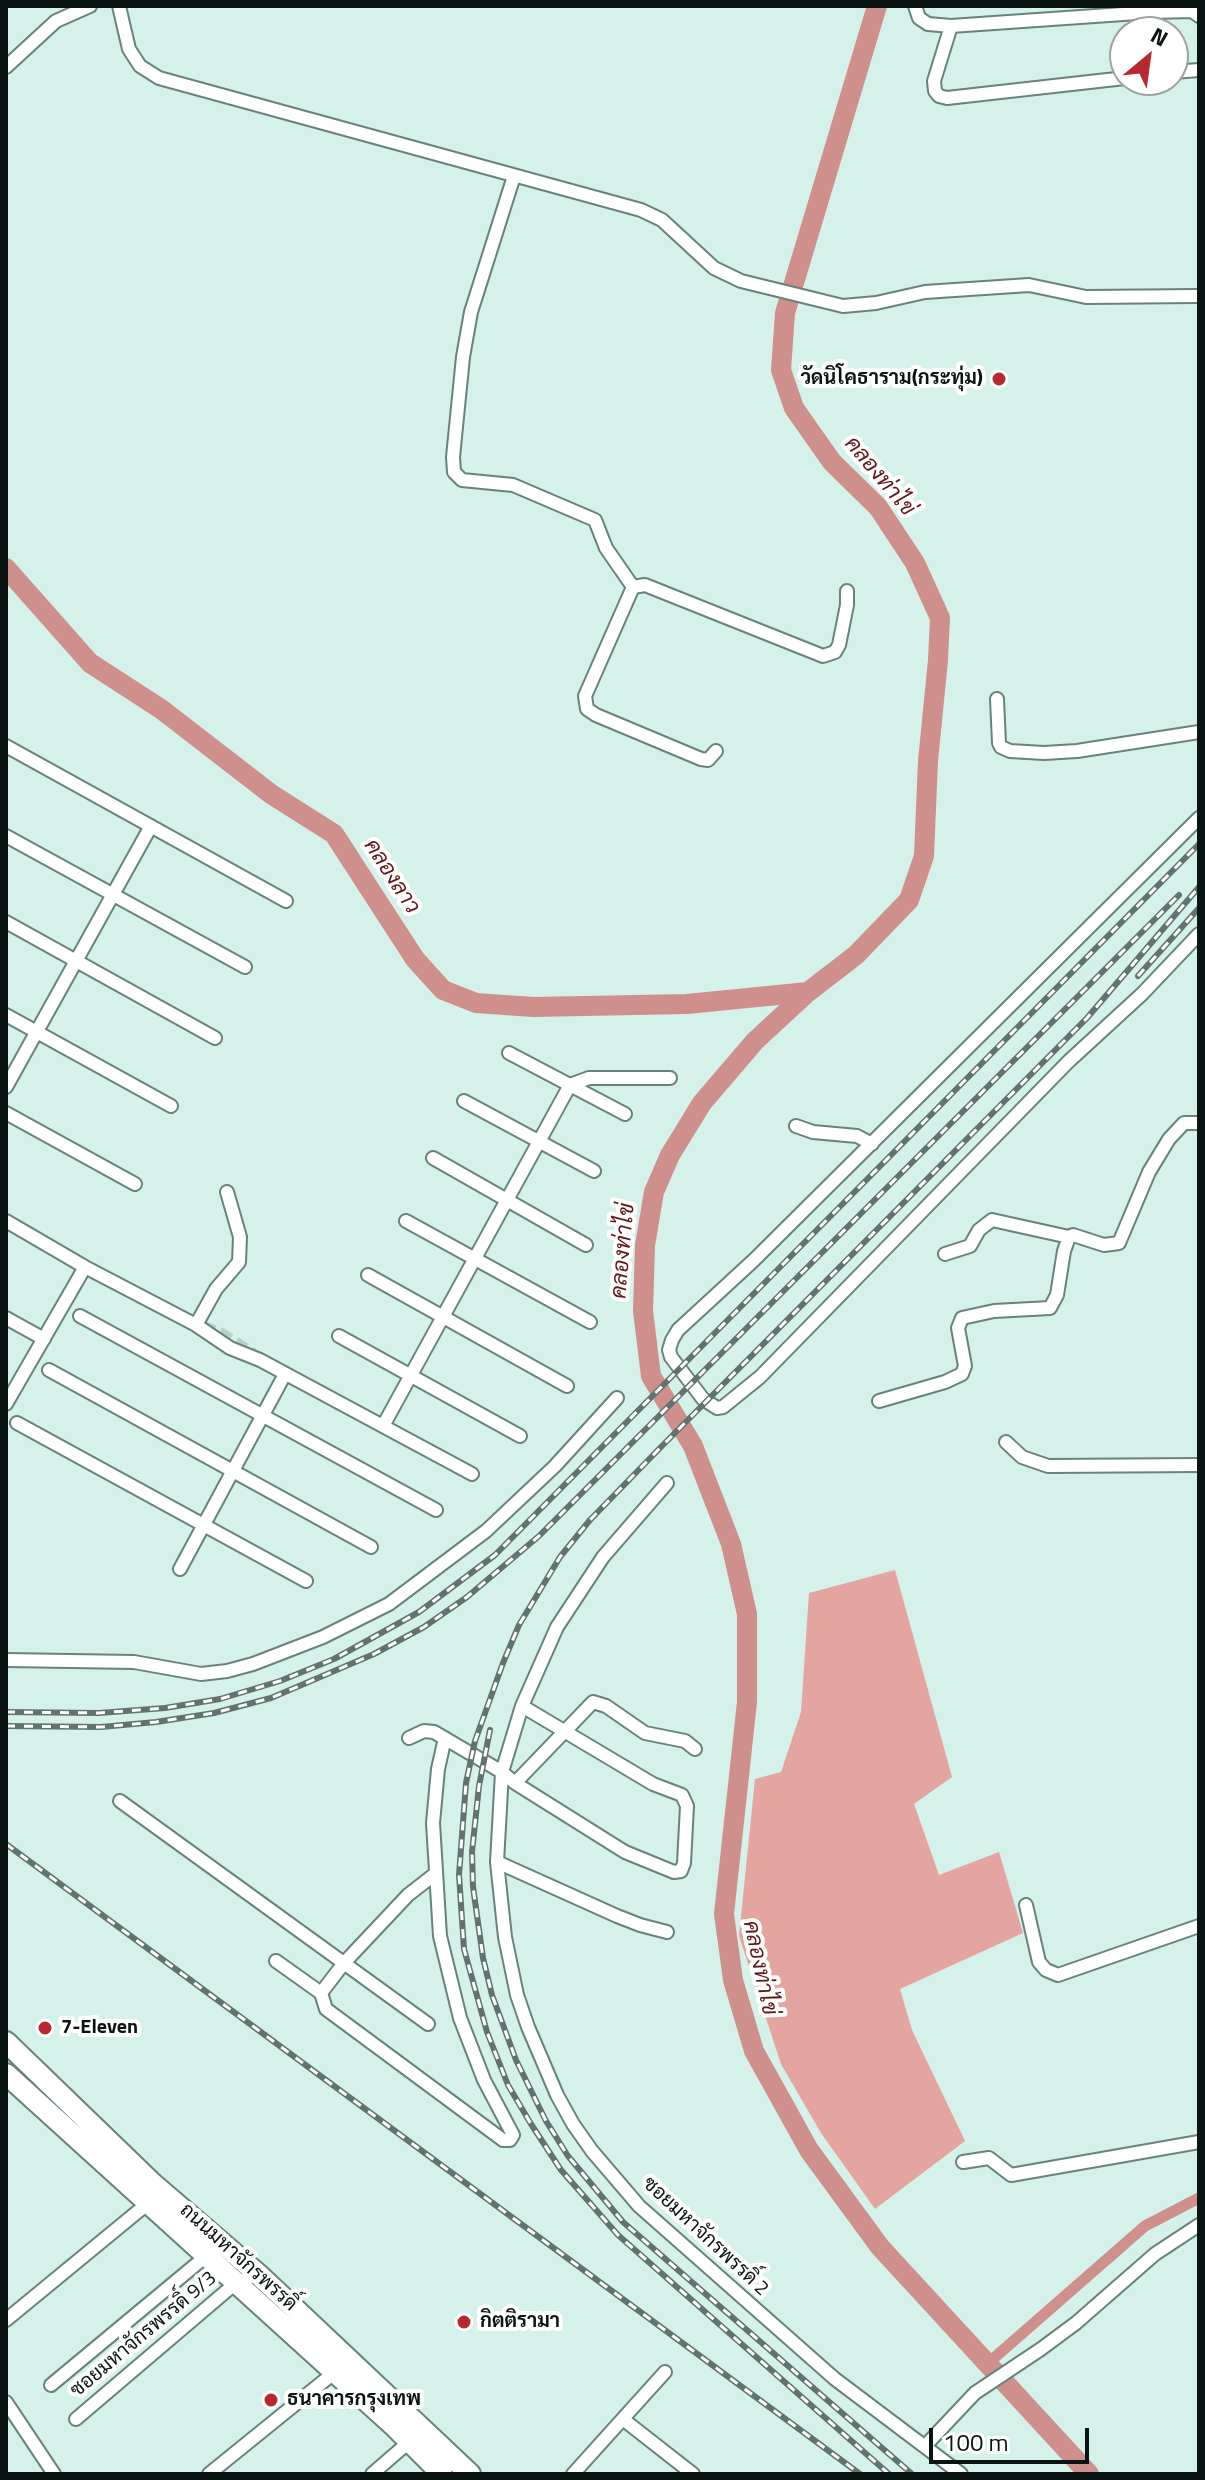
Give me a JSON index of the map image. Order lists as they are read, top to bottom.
{
  "streets": {
    "main road": ["ถนนมหาจักรพรรดิ์"],
    "street": ["ซอยมหาจักรพรรดิ์ 2", "ซอยมหาจักรพรรดิ์ 9/3"]
  },
  "crossings": [
    ["ถนนมหาจักรพรรดิ์", "ซอยมหาจักรพรรดิ์ 9/3"]
  ],
  "water": ["คลองท่าไข่", "คลองลาว"],
  "places": [
    "วัดนิโคธาราม(กระทุ่ม)",
    "7-Eleven",
    "กิตติรามา",
    "ธนาคารกรุงเทพ"
  ],
  "scale_bar": "100 m",
  "north": "top right"
}
